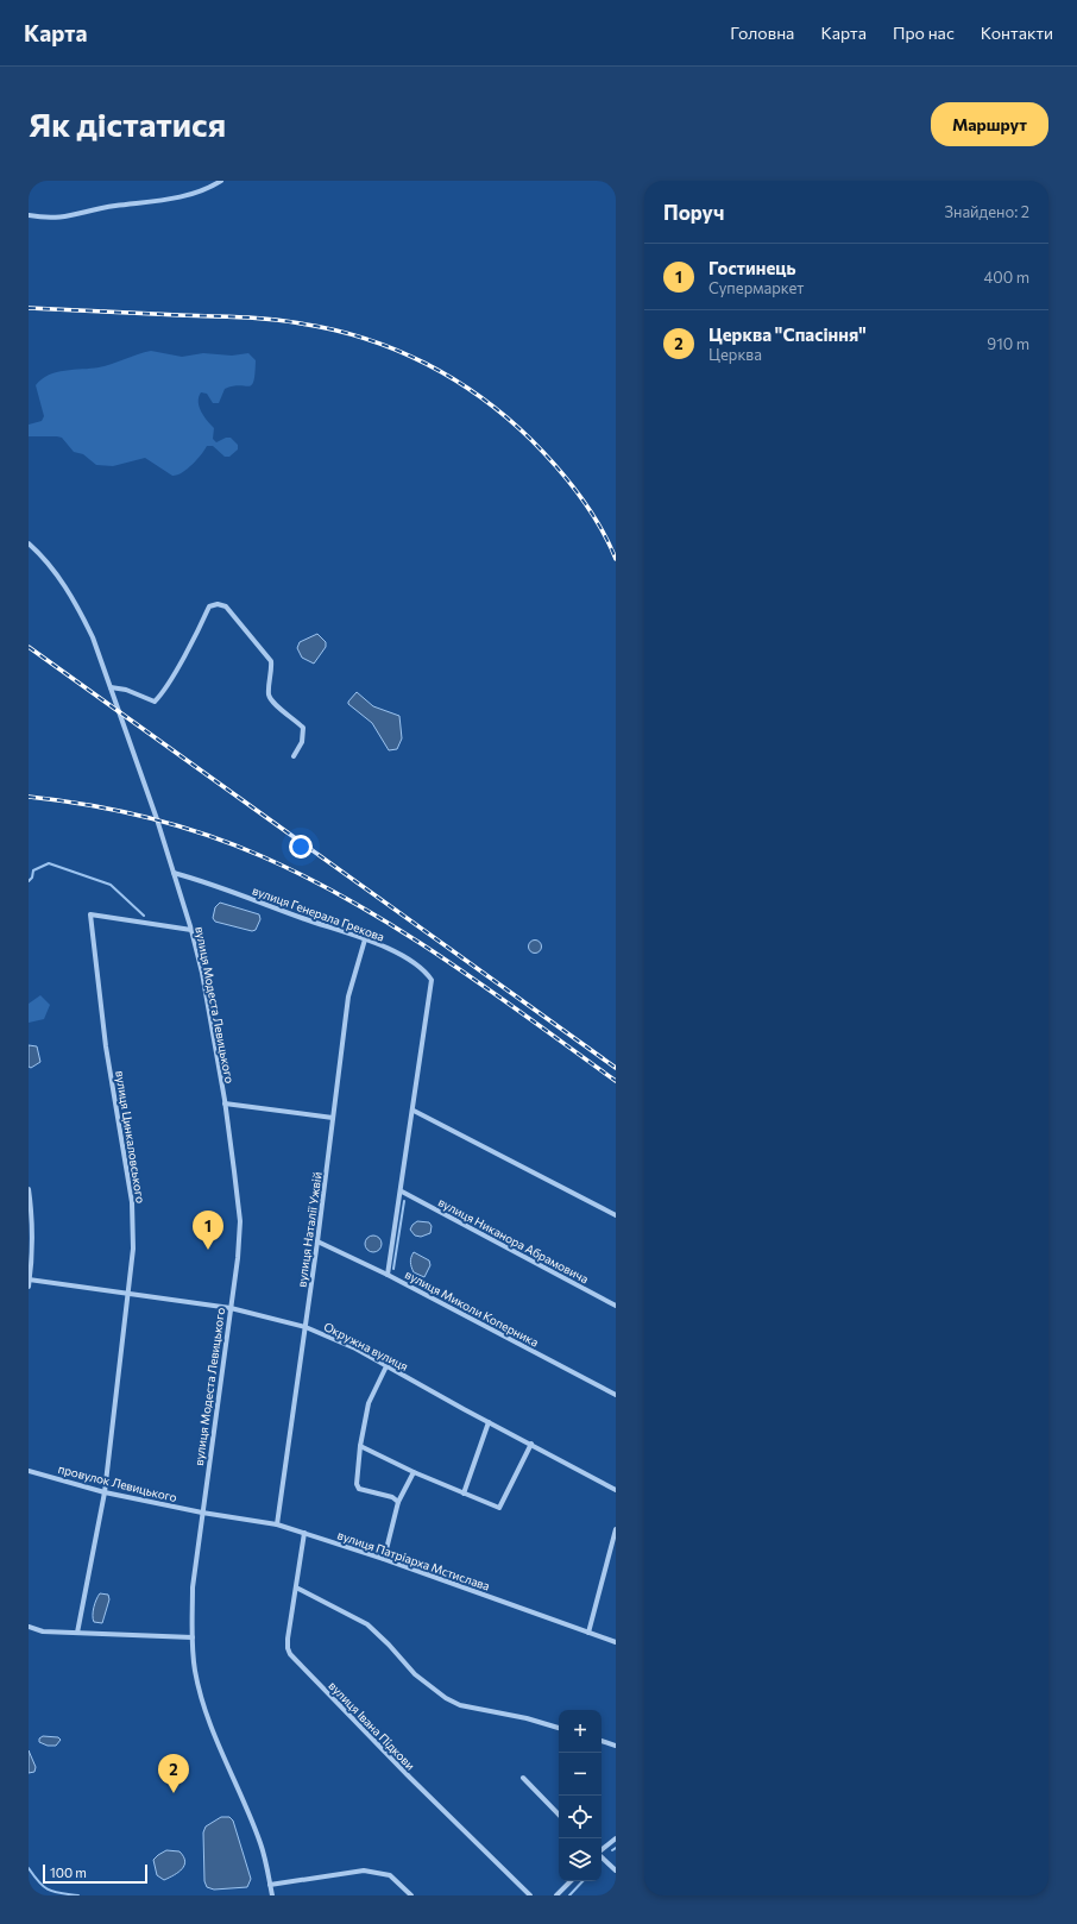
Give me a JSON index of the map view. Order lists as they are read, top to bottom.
{
  "streets": {
    "street": [
      "вулиця Генерала Грекова",
      "вулиця Модеста Левицького",
      "вулиця Цинкаловського",
      "вулиця Наталії Ужвій",
      "вулиця Никанора Абрамовича",
      "вулиця Миколи Коперника",
      "Окружна вулиця",
      "провулок Левицького",
      "вулиця Патріарха Мстислава",
      "вулиця Івана Підкови"
    ]
  },
  "crossings": [
    ["вулиця Генерала Грекова", "вулиця Модеста Левицького"],
    ["вулиця Генерала Грекова", "вулиця Наталії Ужвій"],
    ["вулиця Генерала Грекова", "вулиця Никанора Абрамовича"],
    ["вулиця Генерала Грекова", "вулиця Миколи Коперника"],
    ["вулиця Модеста Левицького", "вулиця Цинкаловського"],
    ["вулиця Модеста Левицького", "Окружна вулиця"],
    ["вулиця Модеста Левицького", "провулок Левицького"],
    ["вулиця Модеста Левицького", "вулиця Патріарха Мстислава"],
    ["вулиця Цинкаловського", "Окружна вулиця"],
    ["вулиця Цинкаловського", "провулок Левицького"],
    ["вулиця Наталії Ужвій", "вулиця Миколи Коперника"],
    ["вулиця Наталії Ужвій", "Окружна вулиця"],
    ["вулиця Наталії Ужвій", "вулиця Патріарха Мстислава"],
    ["провулок Левицького", "вулиця Патріарха Мстислава"],
    ["вулиця Патріарха Мстислава", "вулиця Івана Підкови"]
  ],
  "scale_bar": "100 m",
  "page": {
    "header": "Карта",
    "nav": [
      "Головна",
      "Карта",
      "Про нас",
      "Контакти"
    ],
    "buttons": "Маршрут",
    "title": "Як дістатися",
    "heading": ["Поруч", "Знайдено: 2"],
    "list": [
      {
        "mark": "1",
        "name": "Гостинець",
        "note": "Супермаркет",
        "value": "400 m"
      },
      {
        "mark": "2",
        "name": "Церква \"Спасіння\"",
        "note": "Церква",
        "value": "910 m"
      }
    ],
    "pins": ["1", "2"],
    "map_buttons": ["+", "−"],
    "scale": "100 m"
  }
}
